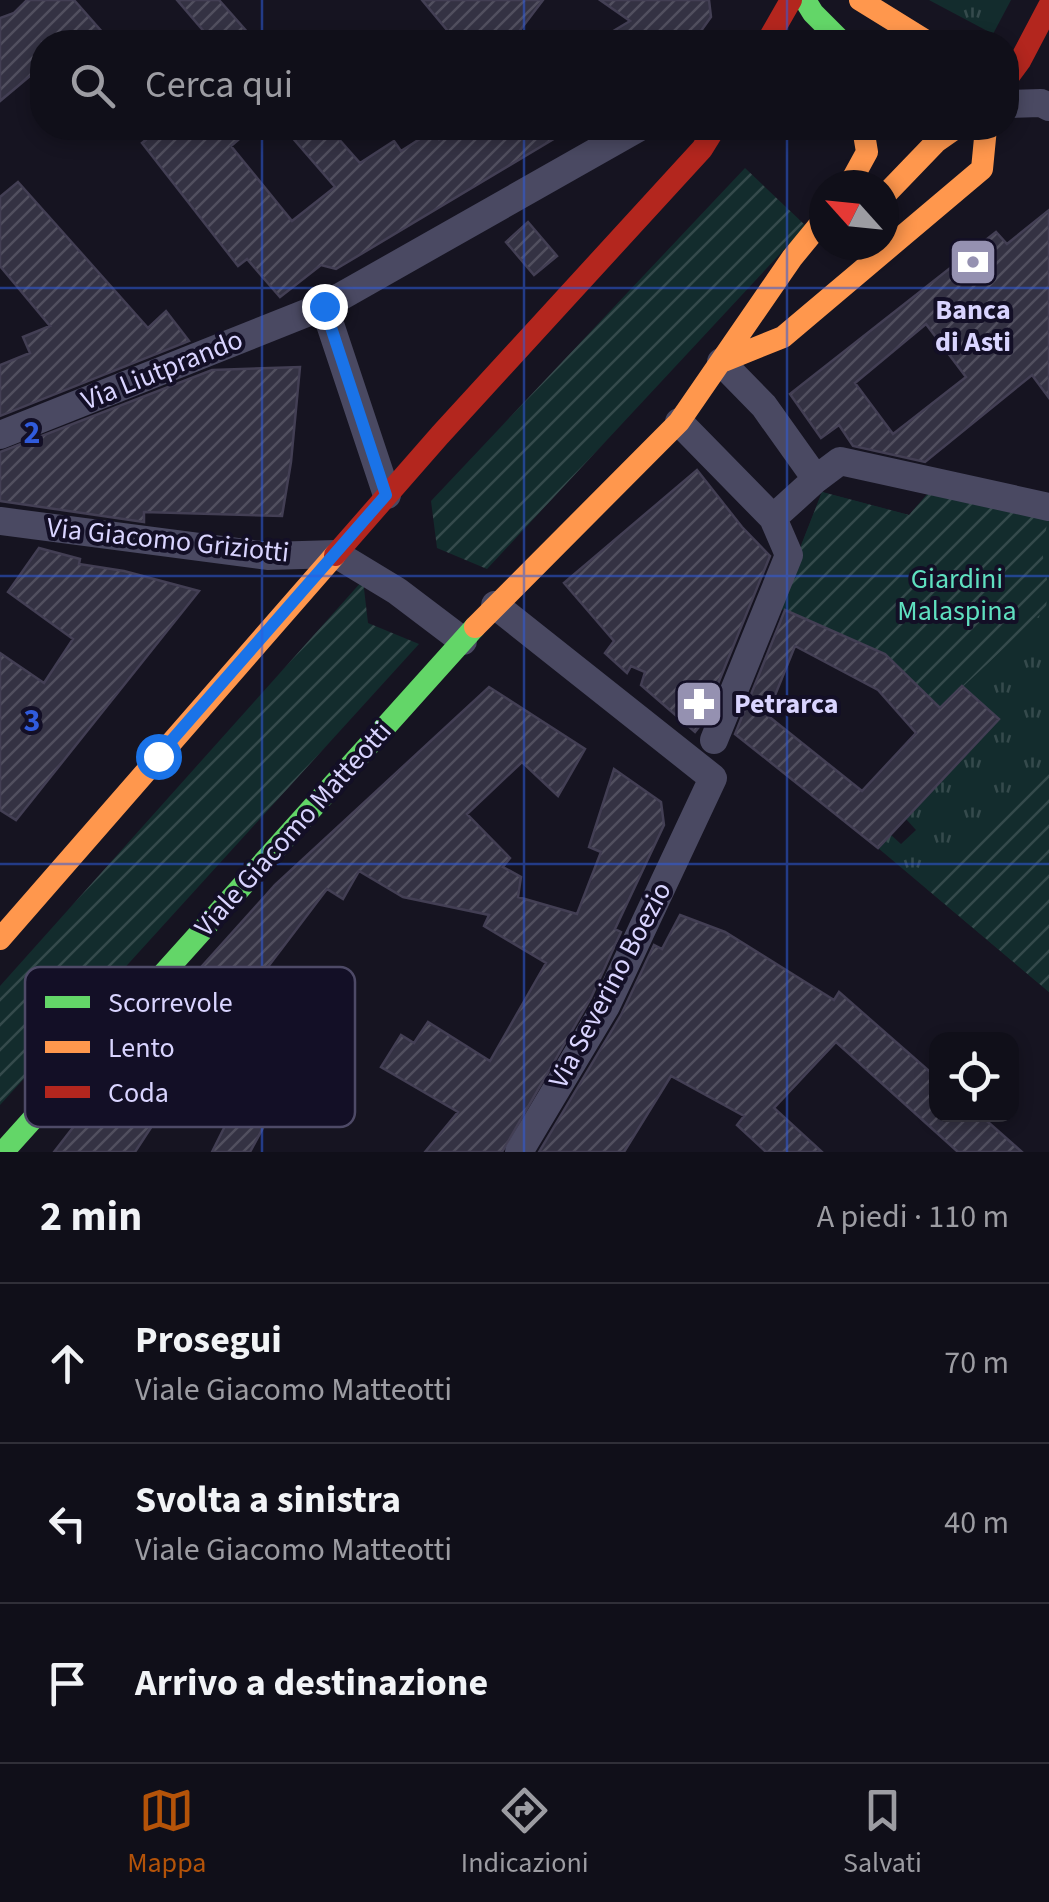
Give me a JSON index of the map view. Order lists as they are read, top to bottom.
{
  "streets": {
    "street": [
      "Via Liutprando",
      "Via Giacomo Griziotti",
      "Viale Giacomo Matteotti",
      "Via Severino Boezio"
    ]
  },
  "crossings": [
    ["Viale Giacomo Matteotti", "Via Severino Boezio"]
  ],
  "parks": ["Giardini Malaspina"],
  "places": {
    "bank": ["Banca di Asti"],
    "pharmacy": ["Petrarca"]
  },
  "legend": ["Scorrevole", "Lento", "Coda"],
  "north": "top left",
  "page": {
    "search": "Cerca qui",
    "heading": ["2 min", "A piedi · 110 m"],
    "list": [
      ["Prosegui", "Viale Giacomo Matteotti", "70 m"],
      ["Svolta a sinistra", "Viale Giacomo Matteotti", "40 m"],
      "Arrivo a destinazione"
    ],
    "nav": ["Mappa", "Indicazioni", "Salvati"]
  },
  "grid": {
    "rows": ["2", "3"]
  }
}
